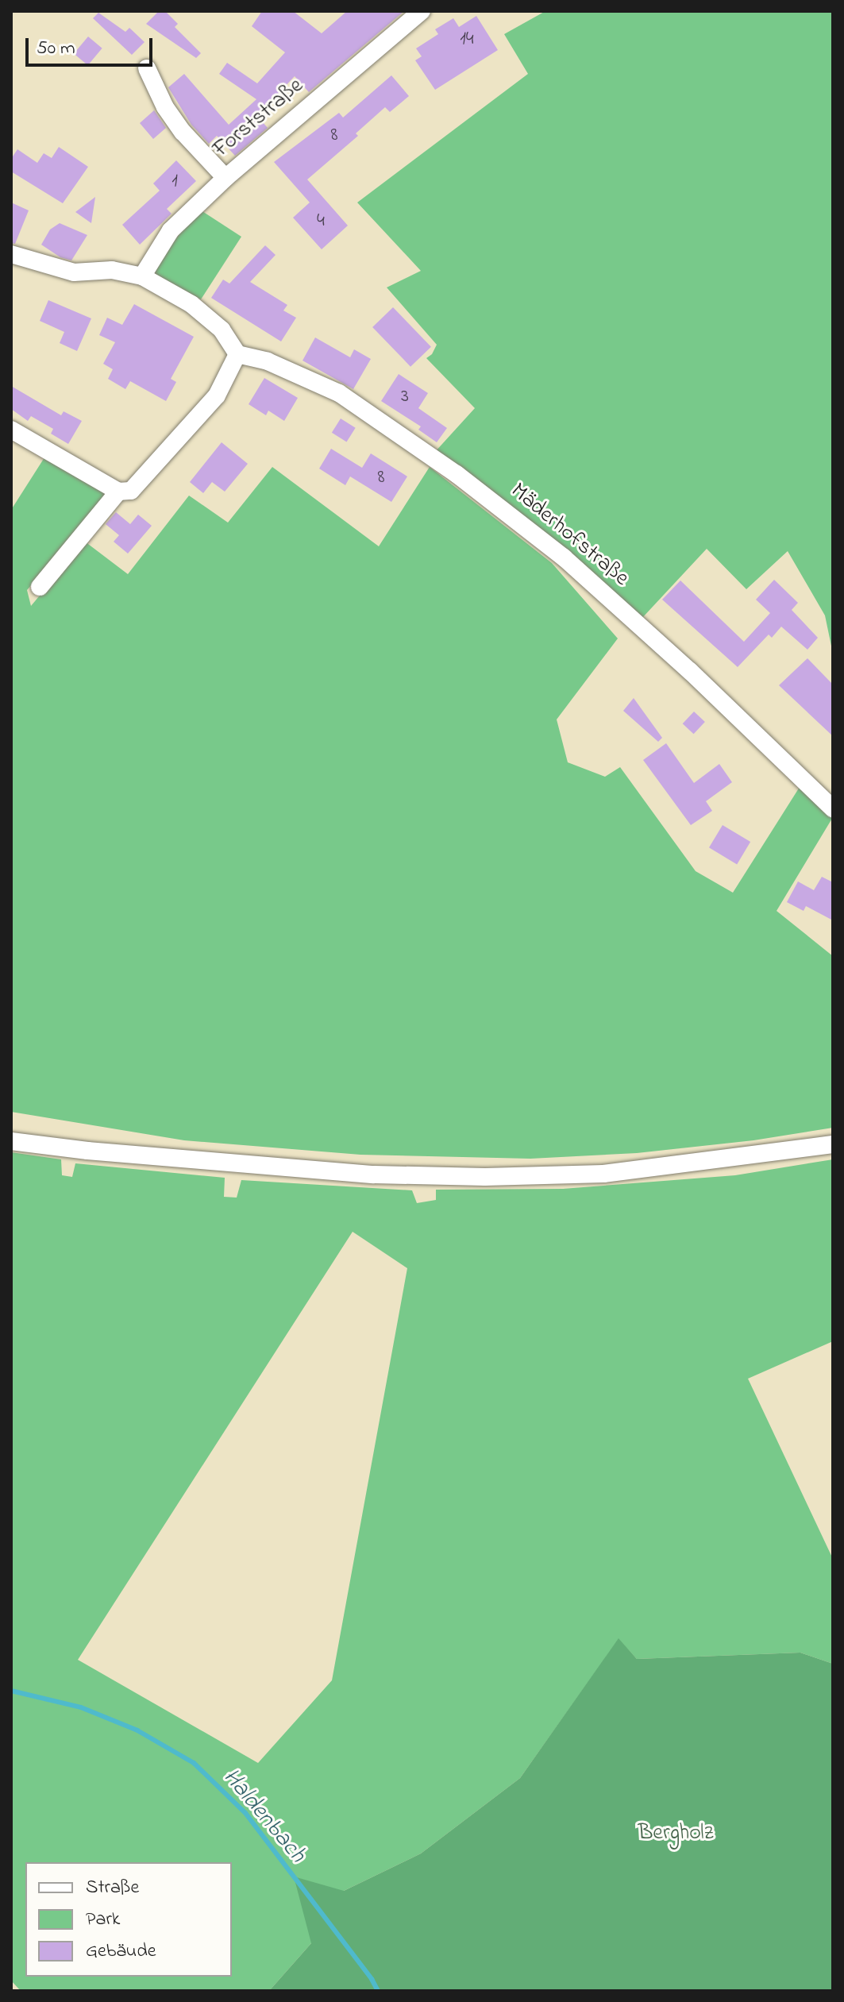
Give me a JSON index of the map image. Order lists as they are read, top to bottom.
{
  "streets": {
    "street": ["Forststraße", "Mäderhofstraße"]
  },
  "water": ["Haldenbach"],
  "parks": ["Bergholz"],
  "house_numbers": [
    "14",
    "8",
    "1",
    "4",
    "3",
    "8"
  ],
  "legend": ["Straße", "Park", "Gebäude"],
  "scale_bar": "50 m"
}
